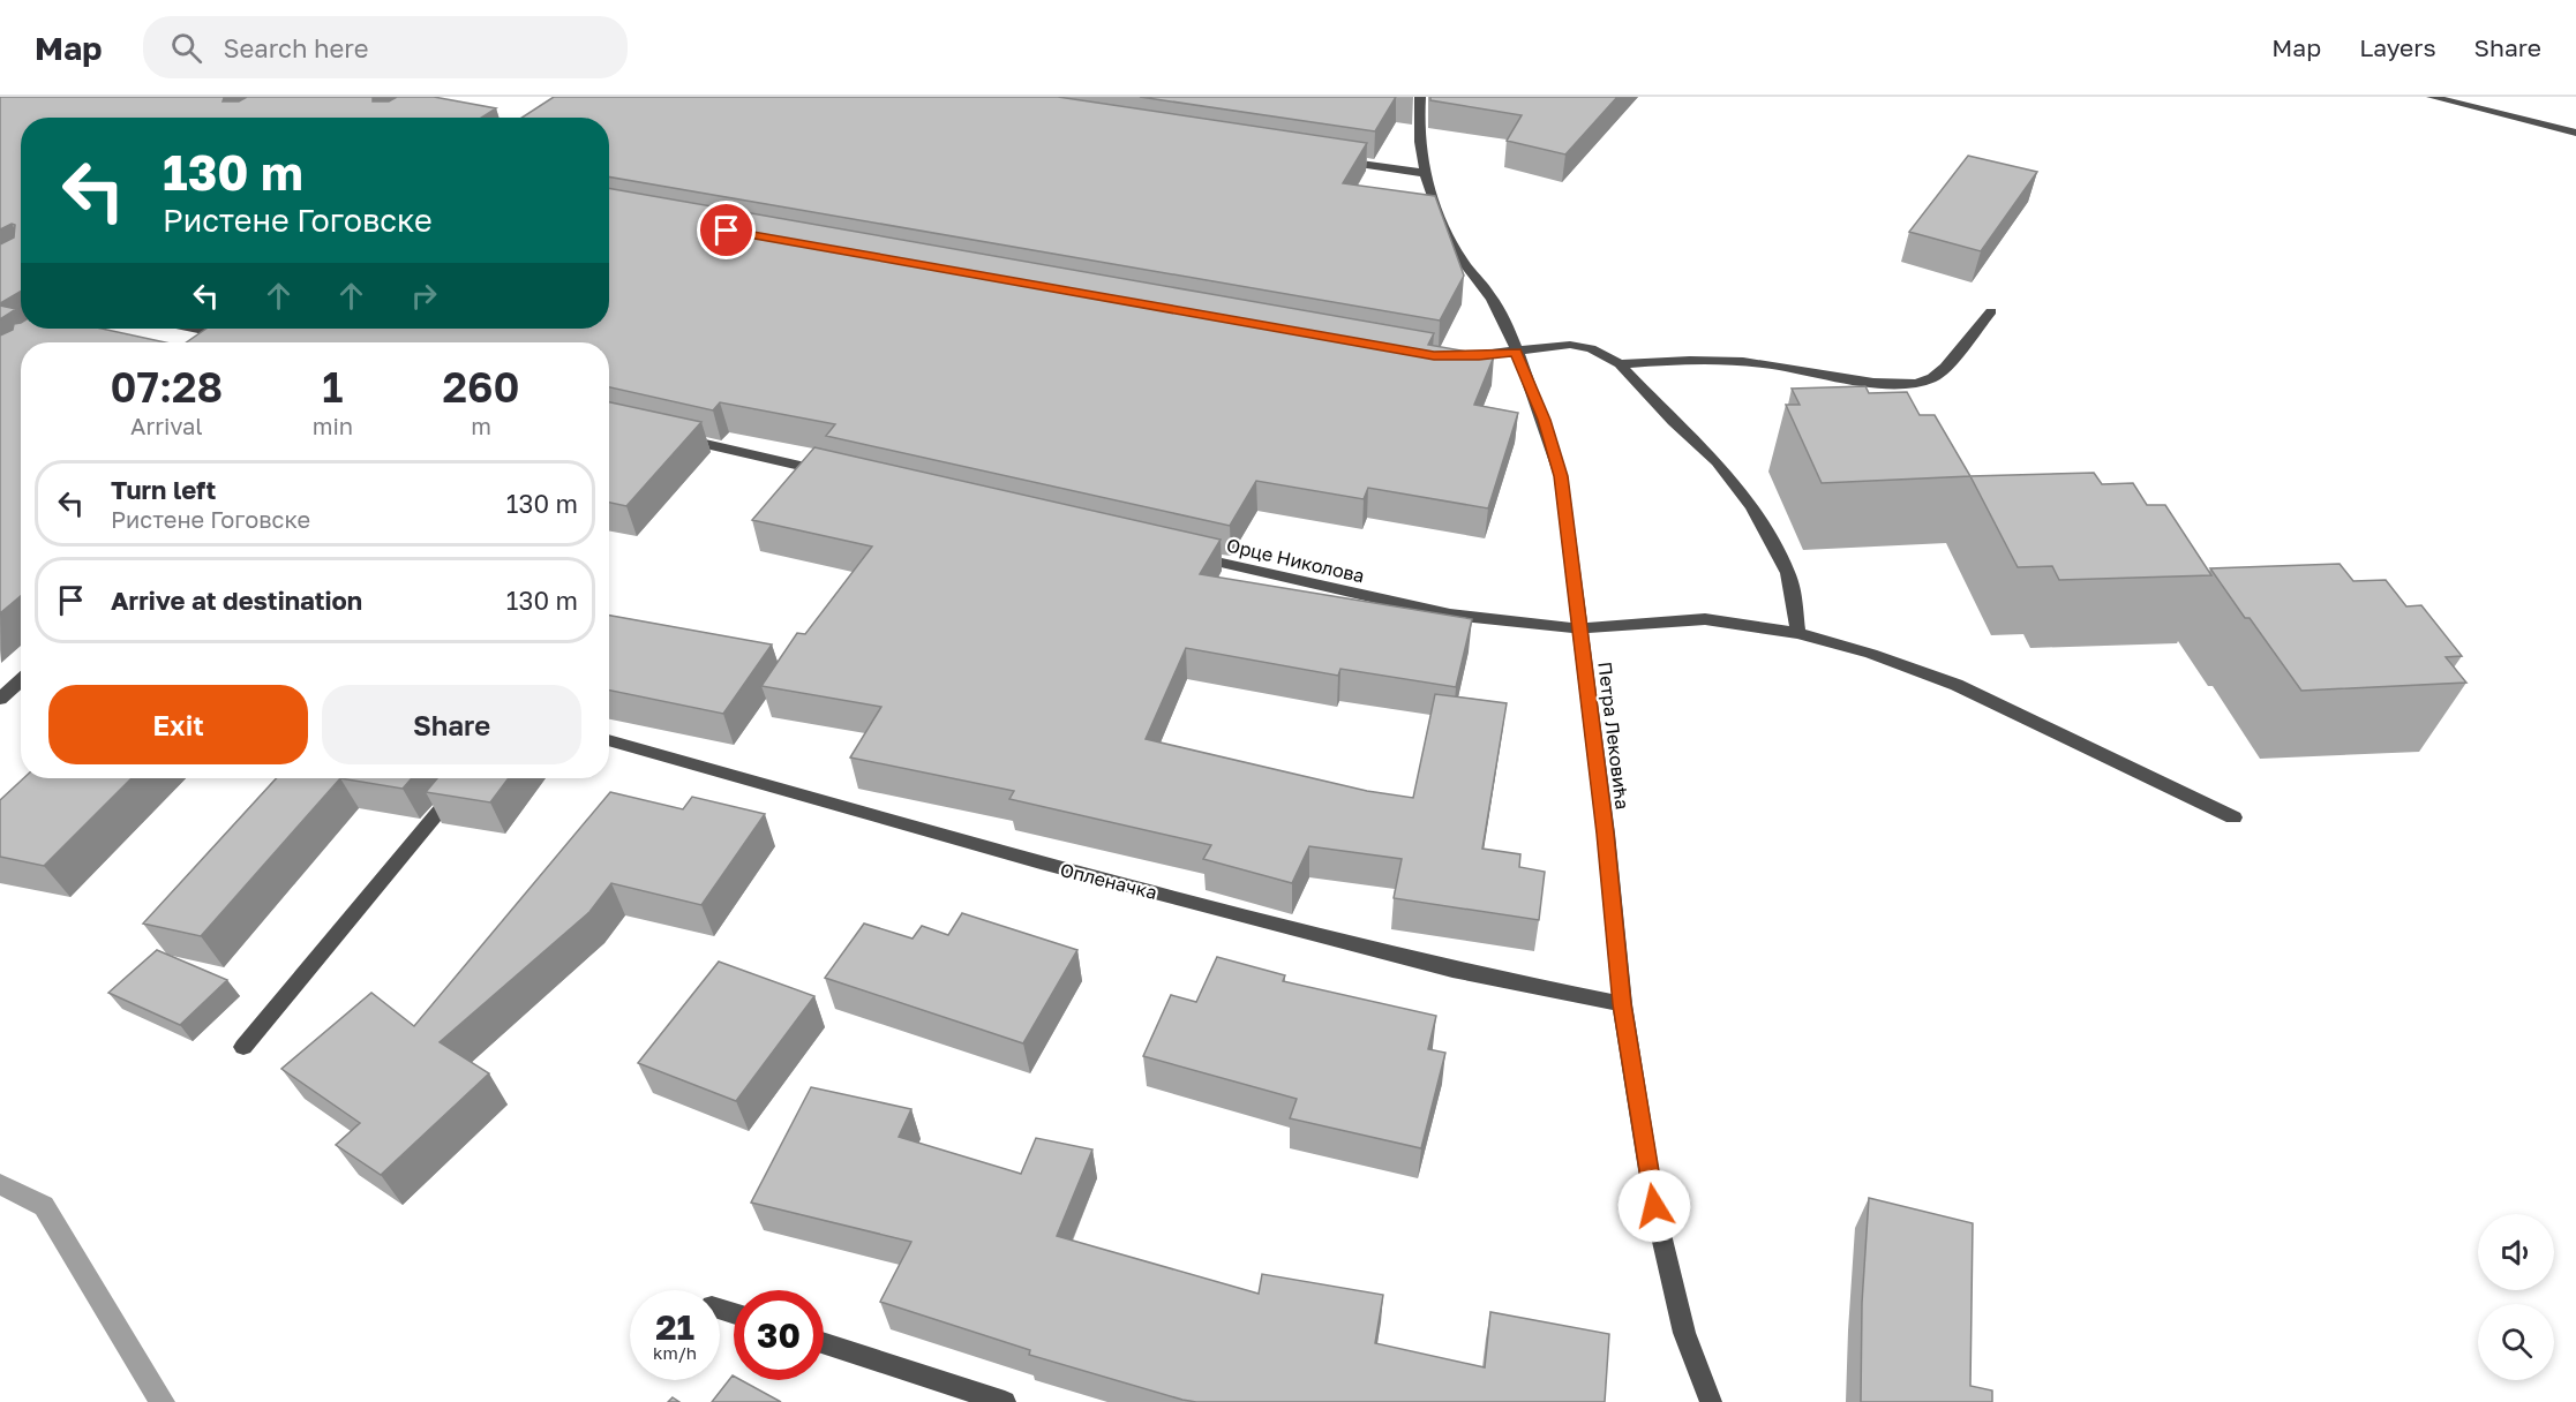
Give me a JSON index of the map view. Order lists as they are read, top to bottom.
{
  "streets": {
    "street": ["Орце Николова", "Петра Лековића", "Опленачка"]
  },
  "crossings": [
    ["Орце Николова", "Петра Лековића"],
    ["Петра Лековића", "Опленачка"]
  ],
  "page": {
    "header": "Map",
    "search": "Search here",
    "nav": ["Map", "Layers", "Share"],
    "turn": ["130 m", "Ристене Гоговске"],
    "eta": [
      "07:28",
      "Arrival",
      "1",
      "min",
      "260",
      "m"
    ],
    "list": [
      {
        "name": "Turn left",
        "note": "Ристене Гоговске",
        "value": "130 m"
      },
      {
        "name": "Arrive at destination",
        "value": "130 m"
      }
    ],
    "buttons": ["Exit", "Share"],
    "speed": "21 km/h",
    "limit": "30"
  }
}
